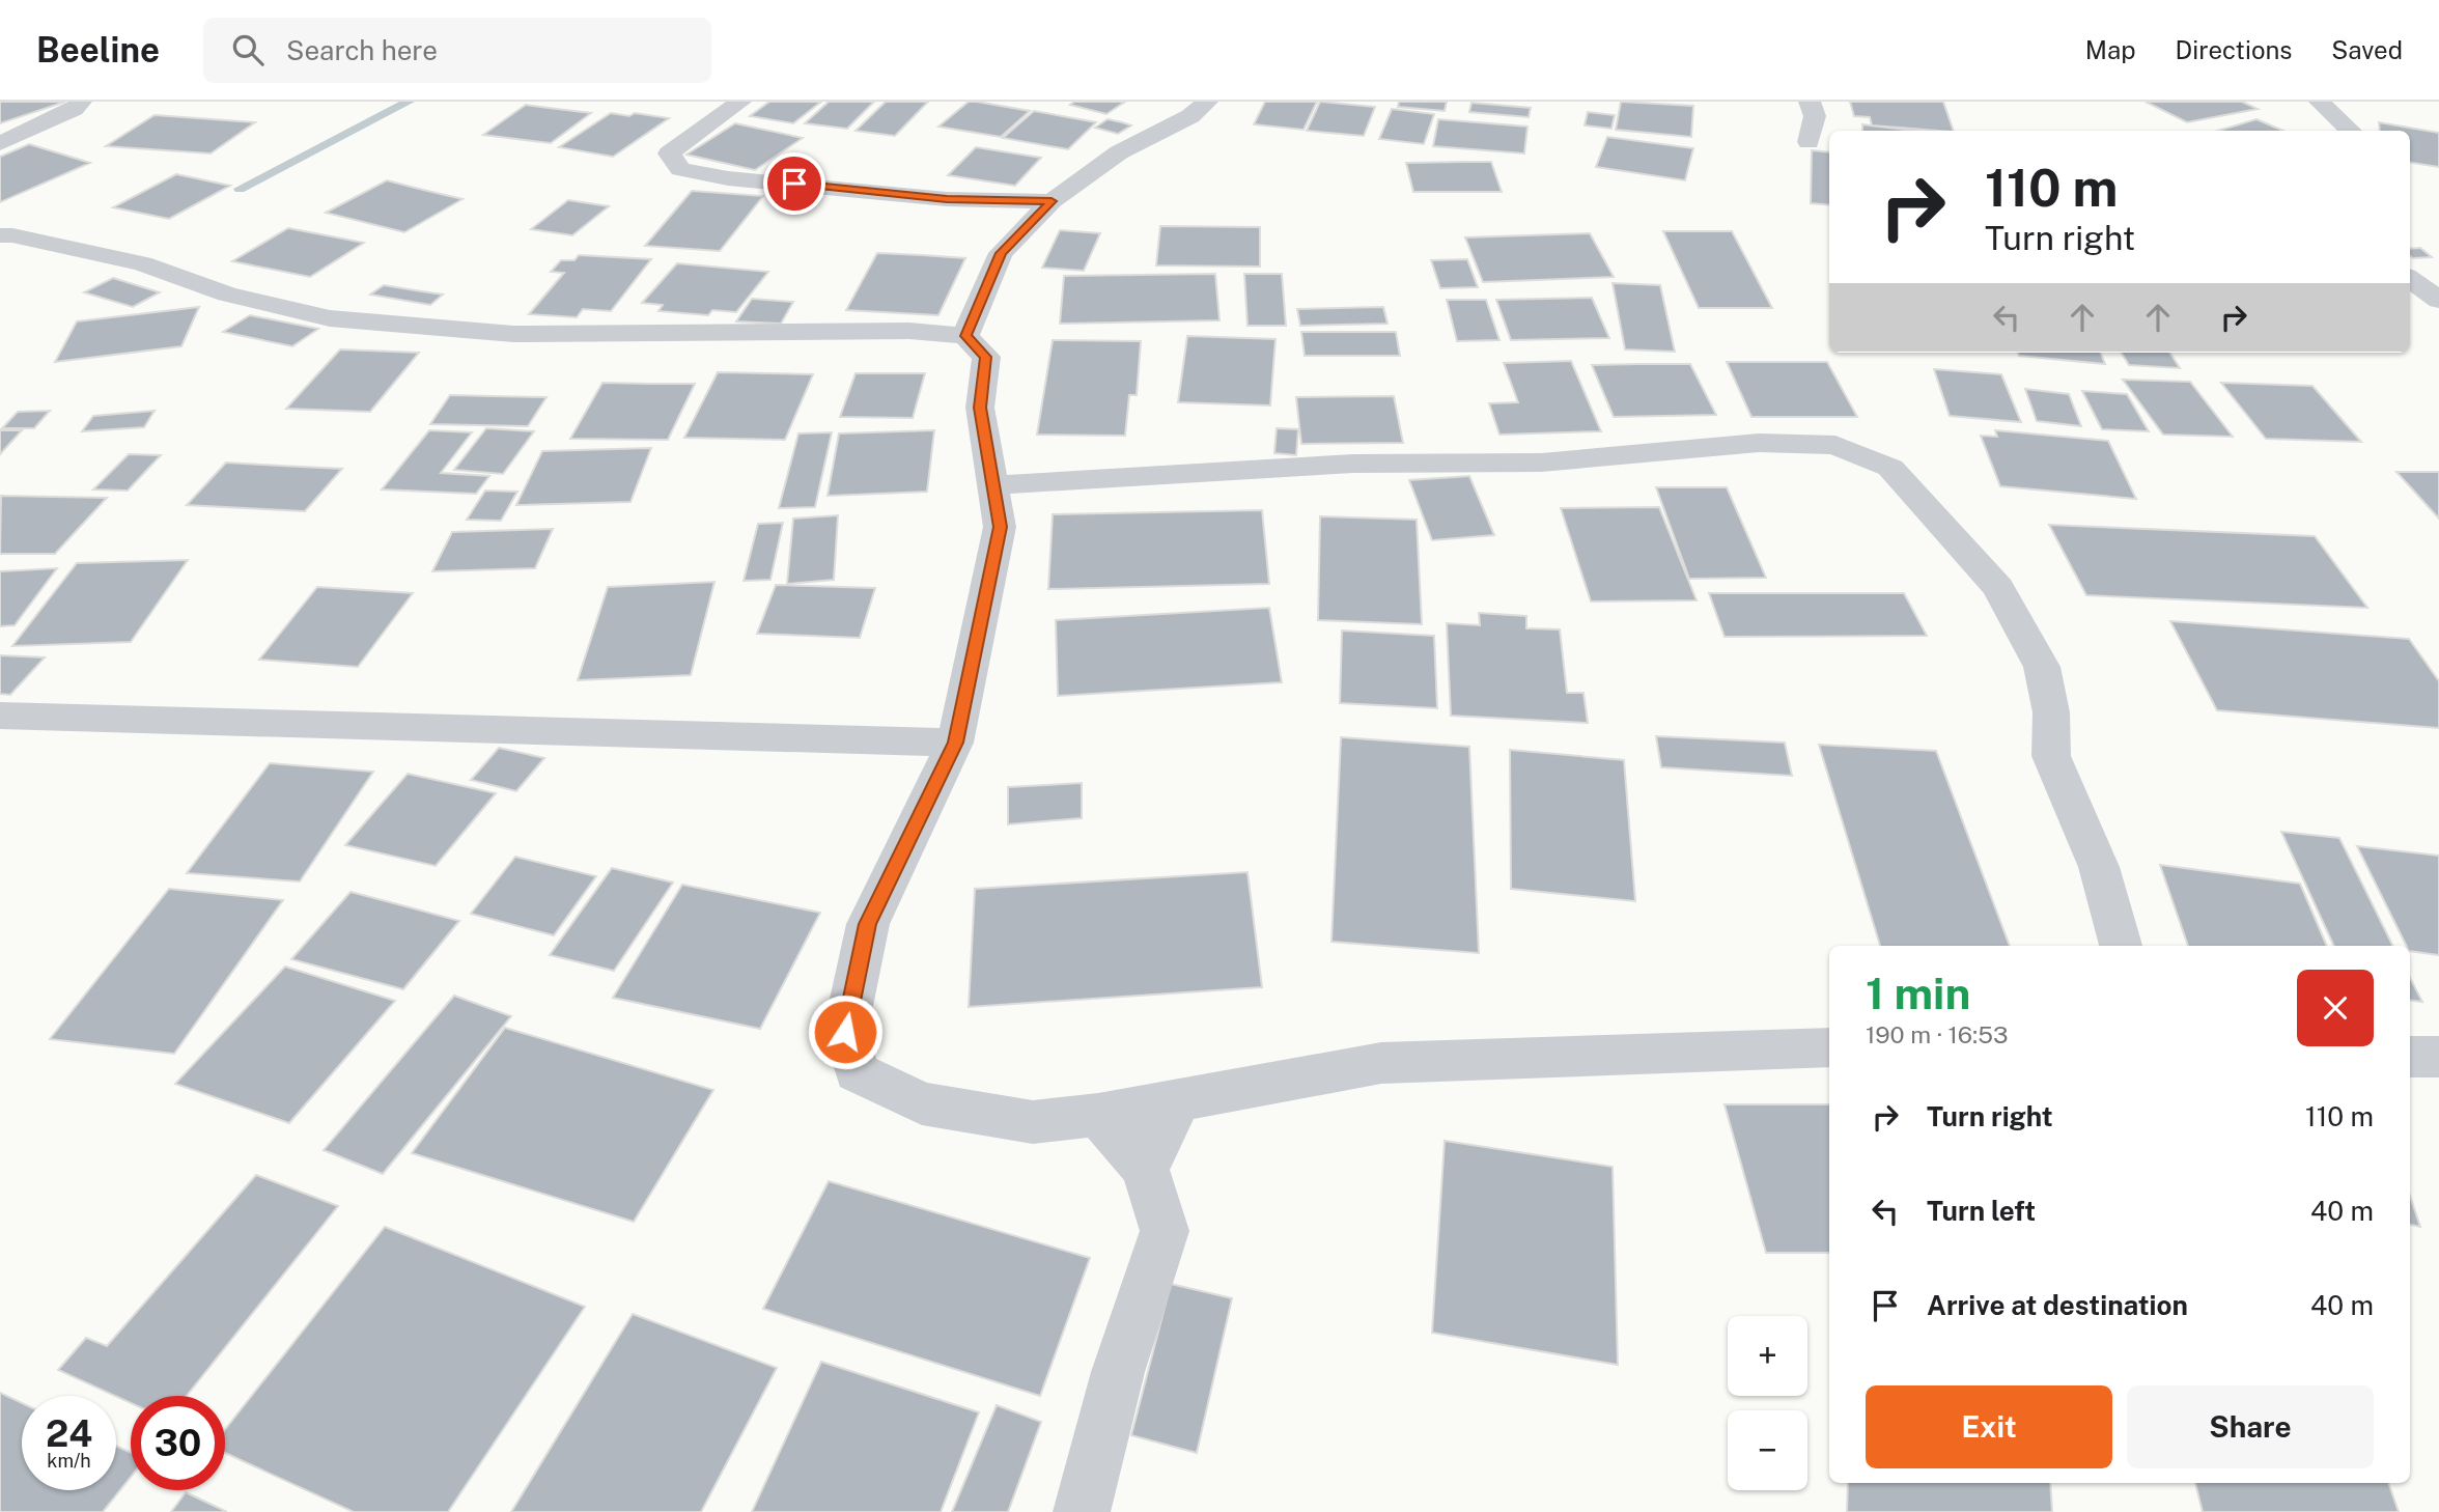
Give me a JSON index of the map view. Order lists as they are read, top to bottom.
{
  "page": {
    "header": "Beeline",
    "search": "Search here",
    "nav": ["Map", "Directions", "Saved"],
    "turn": ["110 m", "Turn right"],
    "heading": ["1 min", "190 m · 16:53"],
    "list": [
      {
        "name": "Turn right",
        "value": "110 m"
      },
      {
        "name": "Turn left",
        "value": "40 m"
      },
      {
        "name": "Arrive at destination",
        "value": "40 m"
      }
    ],
    "map_buttons": ["+", "−"],
    "buttons": ["Exit", "Share"],
    "speed": "24 km/h",
    "limit": "30"
  }
}
